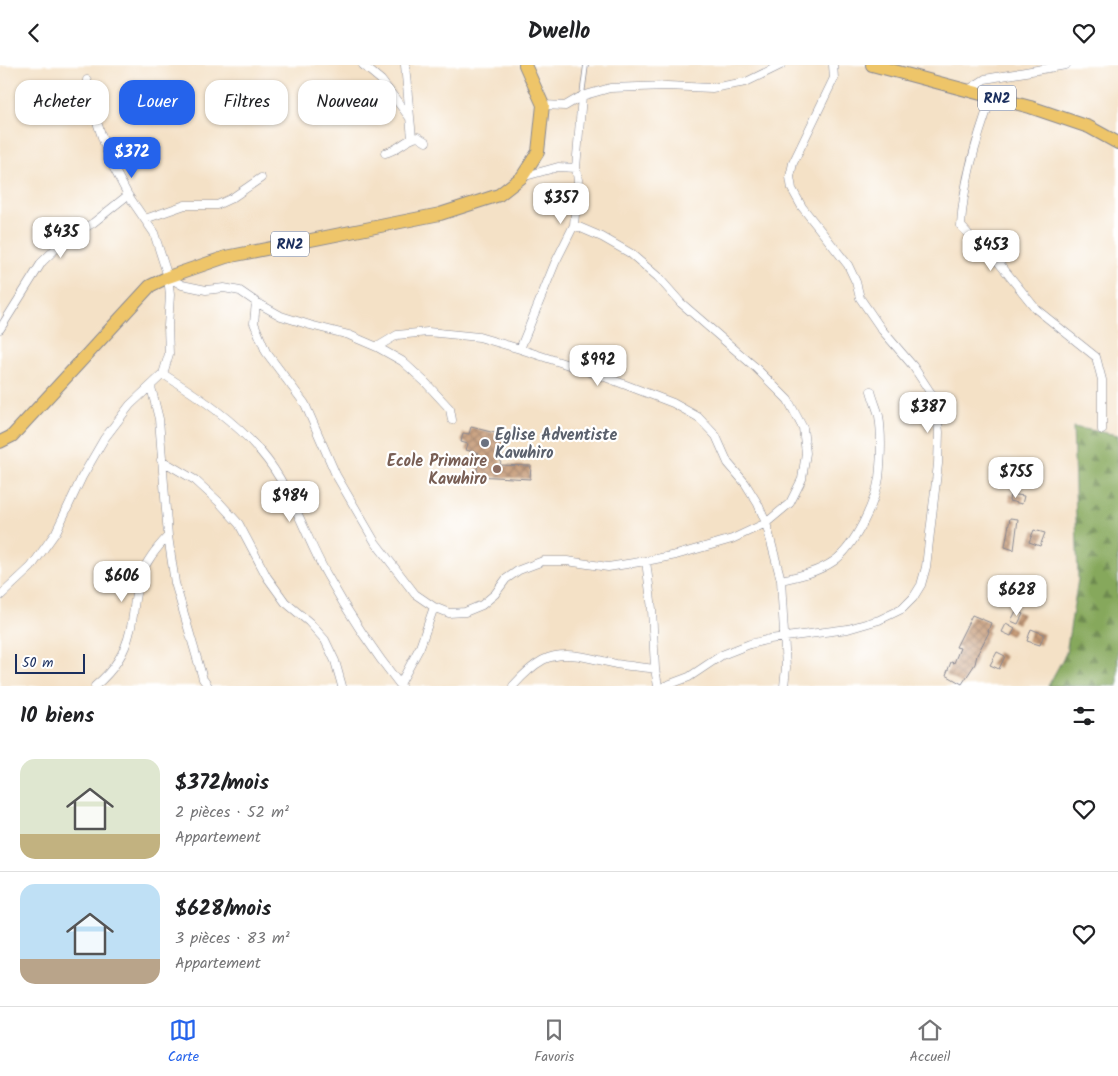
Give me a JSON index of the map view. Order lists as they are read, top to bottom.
{
  "streets": {
    "highway": ["RN2"]
  },
  "places": ["Eglise Adventiste Kavuhiro", "Ecole Primaire Kavuhiro"],
  "scale_bar": "50 m",
  "page": {
    "header": "Dwello",
    "chip": [
      "Acheter",
      "Louer",
      "Filtres",
      "Nouveau"
    ],
    "price": [
      "$372",
      "$357",
      "$435",
      "$453",
      "$992",
      "$387",
      "$755",
      "$984",
      "$606",
      "$628"
    ],
    "scale": "50 m",
    "heading": "10 biens",
    "list": [
      {
        "name": "$372/mois",
        "note": "2 pièces · 52 m² · Appartement"
      },
      {
        "name": "$628/mois",
        "note": "3 pièces · 83 m² · Appartement"
      }
    ],
    "tabs": ["Carte", "Favoris", "Accueil"]
  }
}
